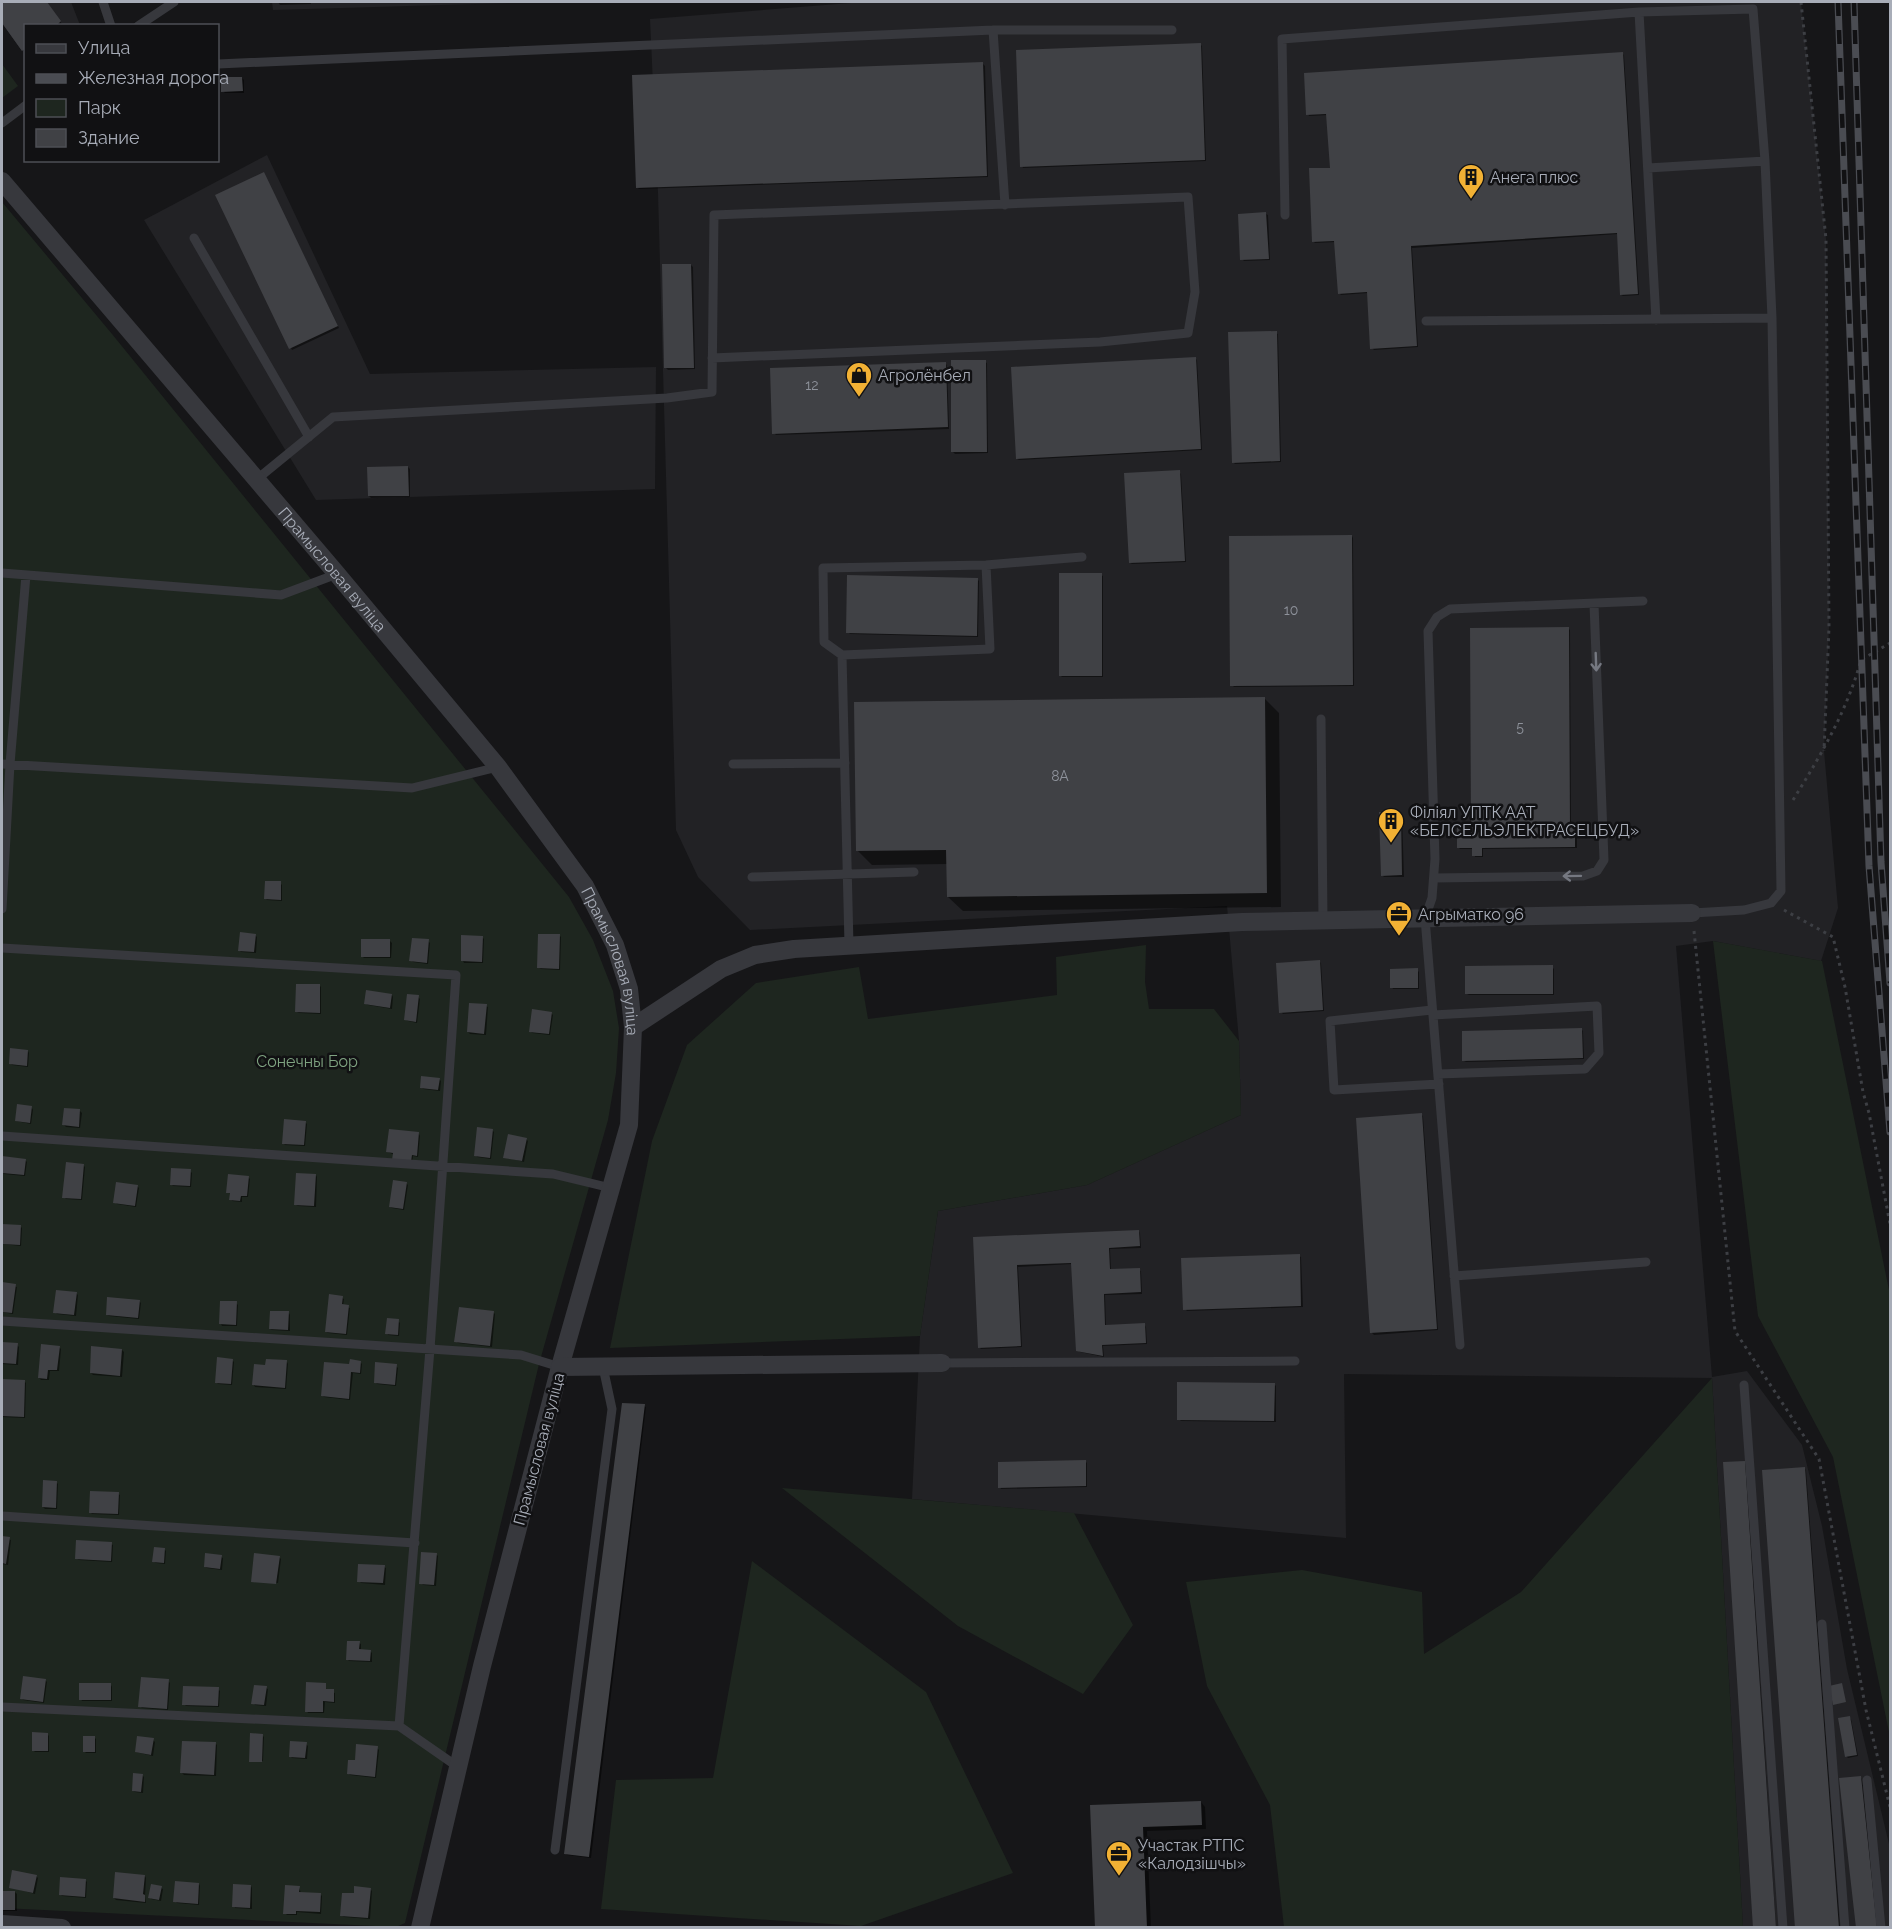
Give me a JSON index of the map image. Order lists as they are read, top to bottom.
{
  "streets": {
    "street": ["Прамысловая вуліца"]
  },
  "parks": ["Сонечны Бор"],
  "places": {
    "building": ["Анега плюс", "Філіял УПТК ААТ «БЕЛСЕЛЬЭЛЕКТРАСЕЦБУД»"],
    "shop": ["Агролёнбел"],
    "office": ["Агрыматко 96", "Участак РТПС «Калодзішчы»"]
  },
  "house_numbers": [
    "12",
    "10",
    "5",
    "8А"
  ],
  "legend": [
    "Улица",
    "Железная дорога",
    "Парк",
    "Здание"
  ]
}
